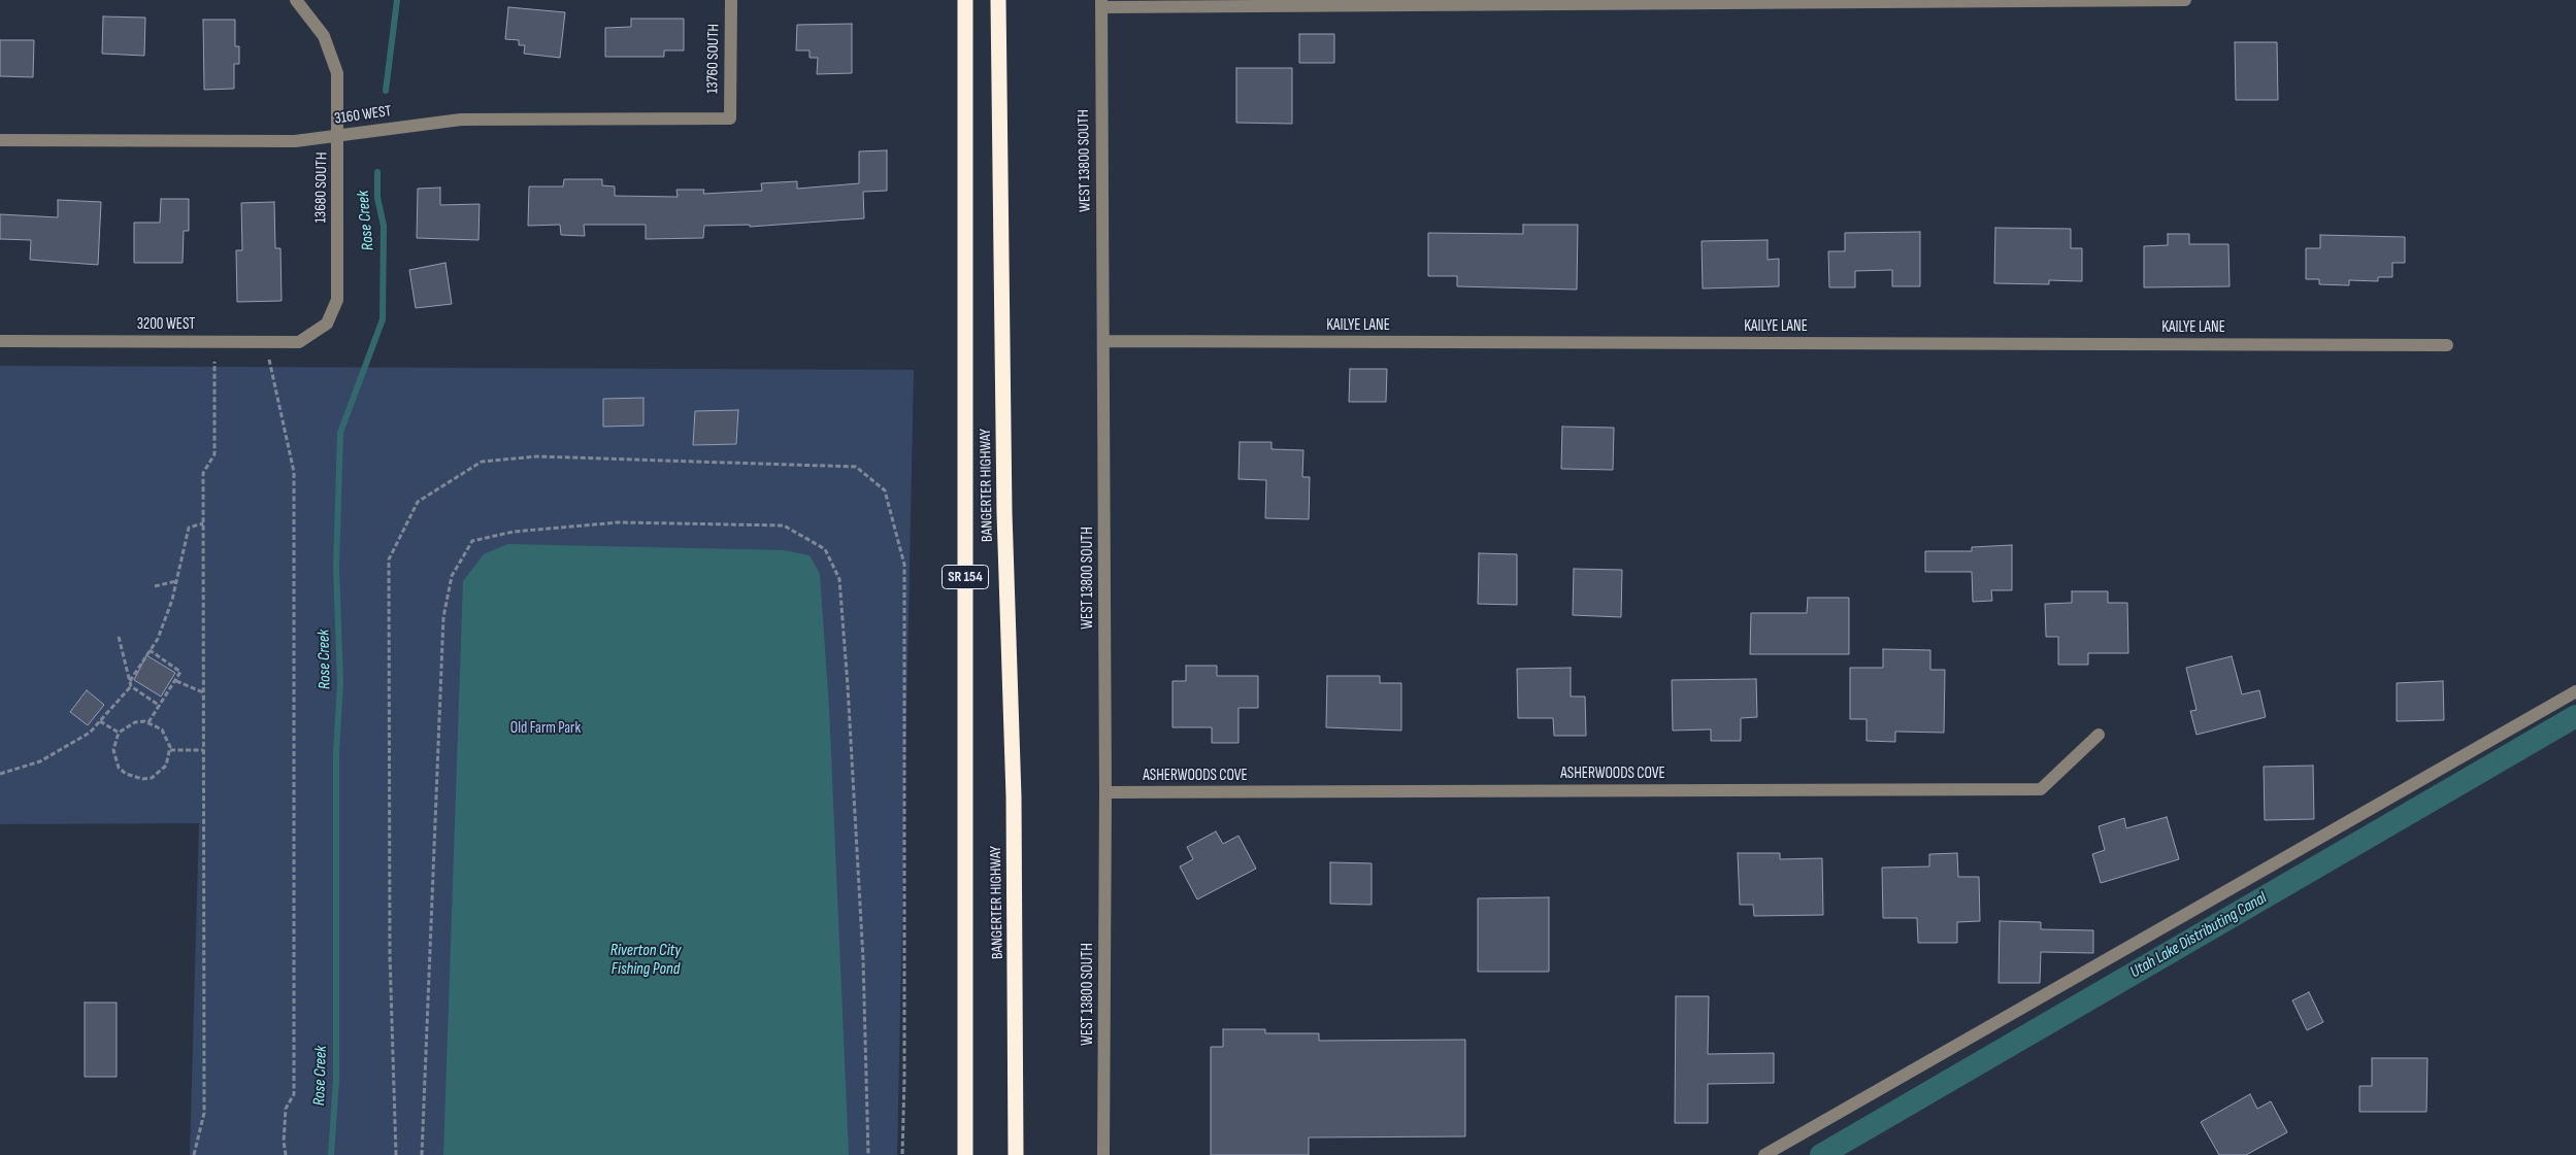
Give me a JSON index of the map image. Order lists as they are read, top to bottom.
{
  "streets": {
    "highway": ["BANGERTER HIGHWAY", "SR 154"],
    "street": [
      "13760 SOUTH",
      "3160 WEST",
      "WEST 13800 SOUTH",
      "13680 SOUTH",
      "3200 WEST",
      "KAILYE LANE",
      "ASHERWOODS COVE"
    ]
  },
  "crossings": [
    ["13760 SOUTH", "3160 WEST"],
    ["3160 WEST", "13680 SOUTH"],
    ["WEST 13800 SOUTH", "KAILYE LANE"],
    ["WEST 13800 SOUTH", "ASHERWOODS COVE"],
    ["13680 SOUTH", "3200 WEST"]
  ],
  "water": ["Rose Creek", "Utah Lake Distributing Canal", "Riverton City Fishing Pond"],
  "parks": ["Old Farm Park"]
}
